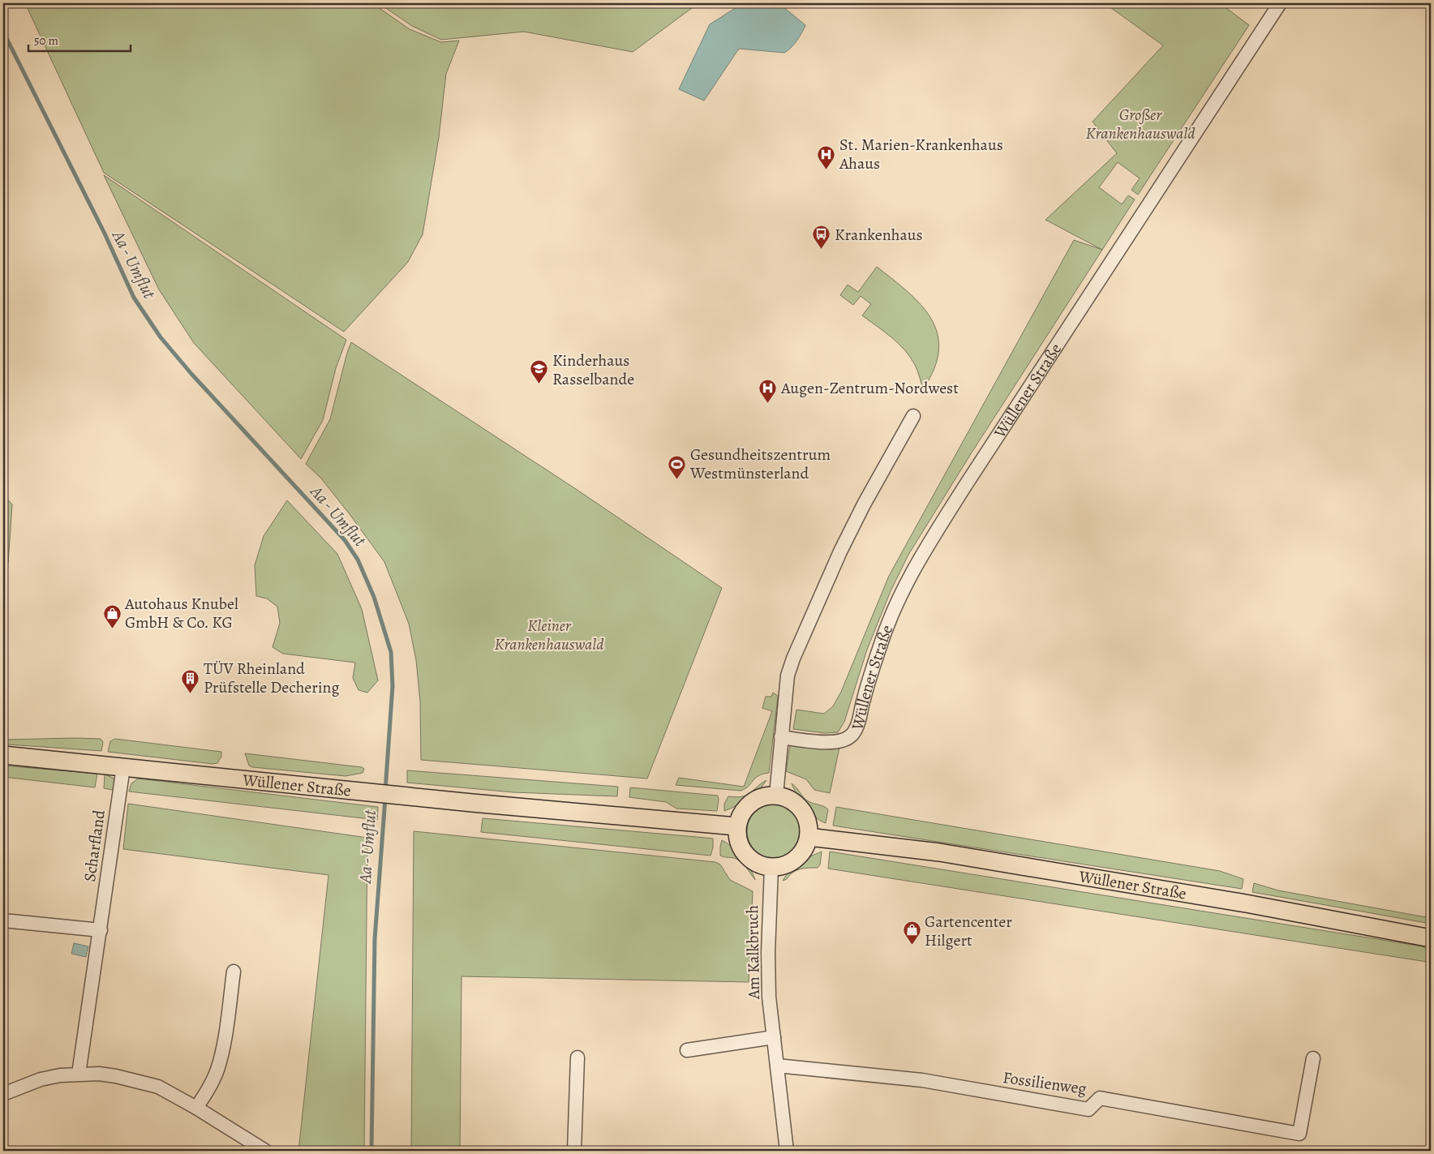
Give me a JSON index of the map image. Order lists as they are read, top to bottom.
{
  "streets": {
    "main road": ["Wüllener Straße"],
    "street": ["Scharfland", "Am Kalkbruch", "Fossilienweg"]
  },
  "crossings": [
    ["Wüllener Straße", "Scharfland"],
    ["Wüllener Straße", "Am Kalkbruch"],
    ["Am Kalkbruch", "Fossilienweg"]
  ],
  "water": ["Aa - Umflut"],
  "parks": ["Großer Krankenhauswald", "Kleiner Krankenhauswald"],
  "places": {
    "hospital": ["St. Marien-Krankenhaus Ahaus", "Augen-Zentrum-Nordwest"],
    "bus stop": ["Krankenhaus"],
    "school or university": ["Kinderhaus Rasselbande"],
    "sports": ["Gesundheitszentrum Westmünsterland"],
    "shop": ["Autohaus Knubel GmbH & Co. KG", "Gartencenter Hilgert"],
    "building": ["TÜV Rheinland Prüfstelle Dechering"]
  },
  "scale_bar": "50 m"
}
